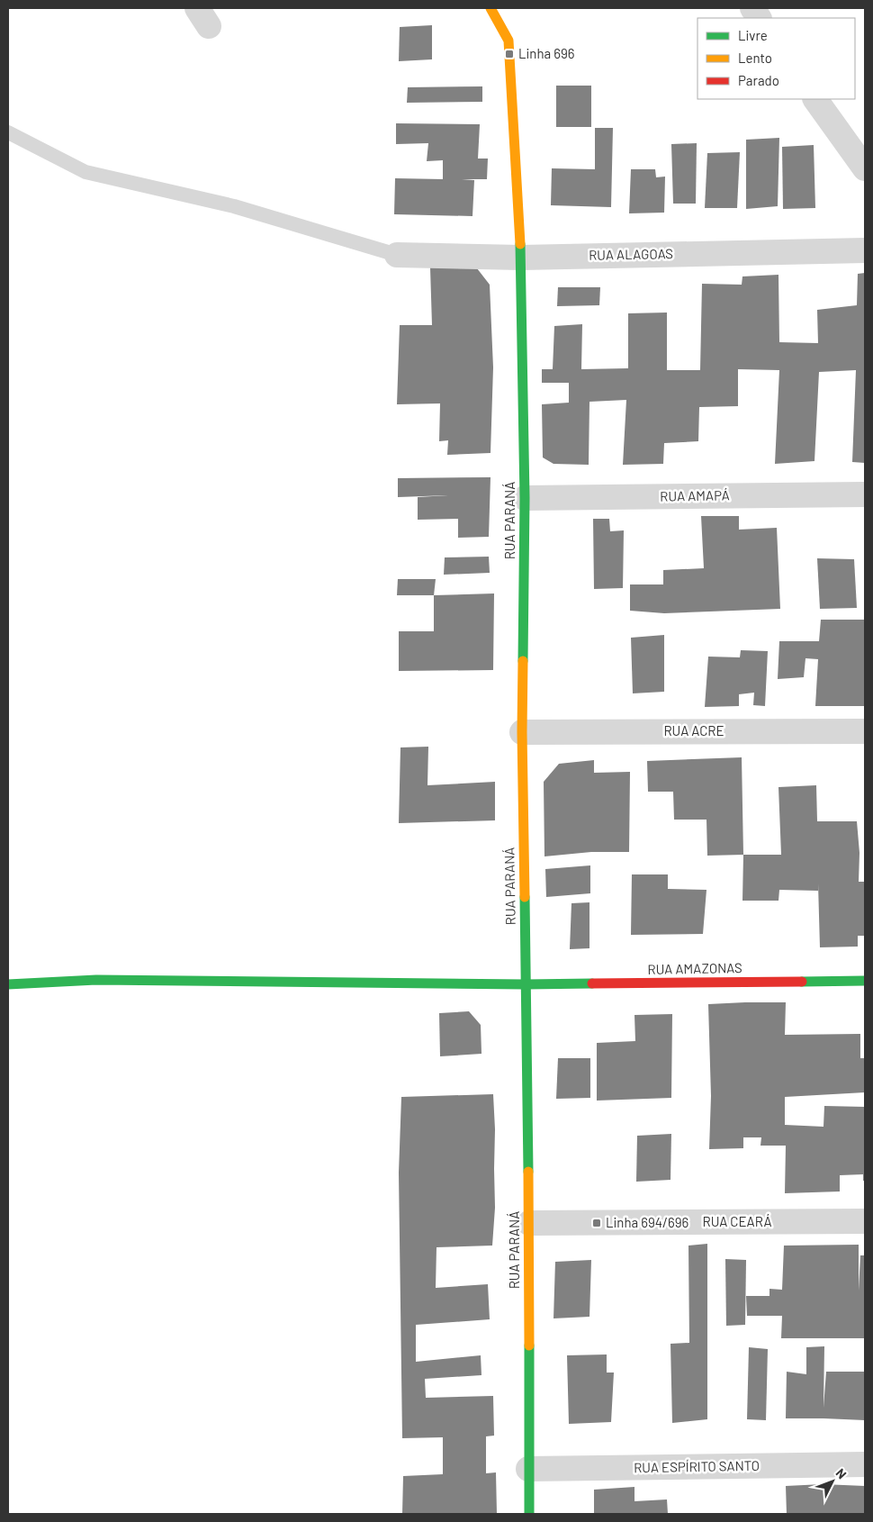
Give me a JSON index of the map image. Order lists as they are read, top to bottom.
{
  "streets": {
    "street": [
      "RUA ALAGOAS",
      "RUA AMAPÁ",
      "RUA PARANÁ",
      "RUA ACRE",
      "RUA AMAZONAS",
      "RUA CEARÁ",
      "RUA ESPÍRITO SANTO"
    ]
  },
  "crossings": [
    ["RUA ALAGOAS", "RUA PARANÁ"],
    ["RUA AMAPÁ", "RUA PARANÁ"],
    ["RUA PARANÁ", "RUA ACRE"],
    ["RUA PARANÁ", "RUA AMAZONAS"],
    ["RUA PARANÁ", "RUA CEARÁ"],
    ["RUA PARANÁ", "RUA ESPÍRITO SANTO"]
  ],
  "places": {
    "transit": ["Linha 696", "Linha 694/696"]
  },
  "legend": ["Livre", "Lento", "Parado"],
  "north": "top right"
}
